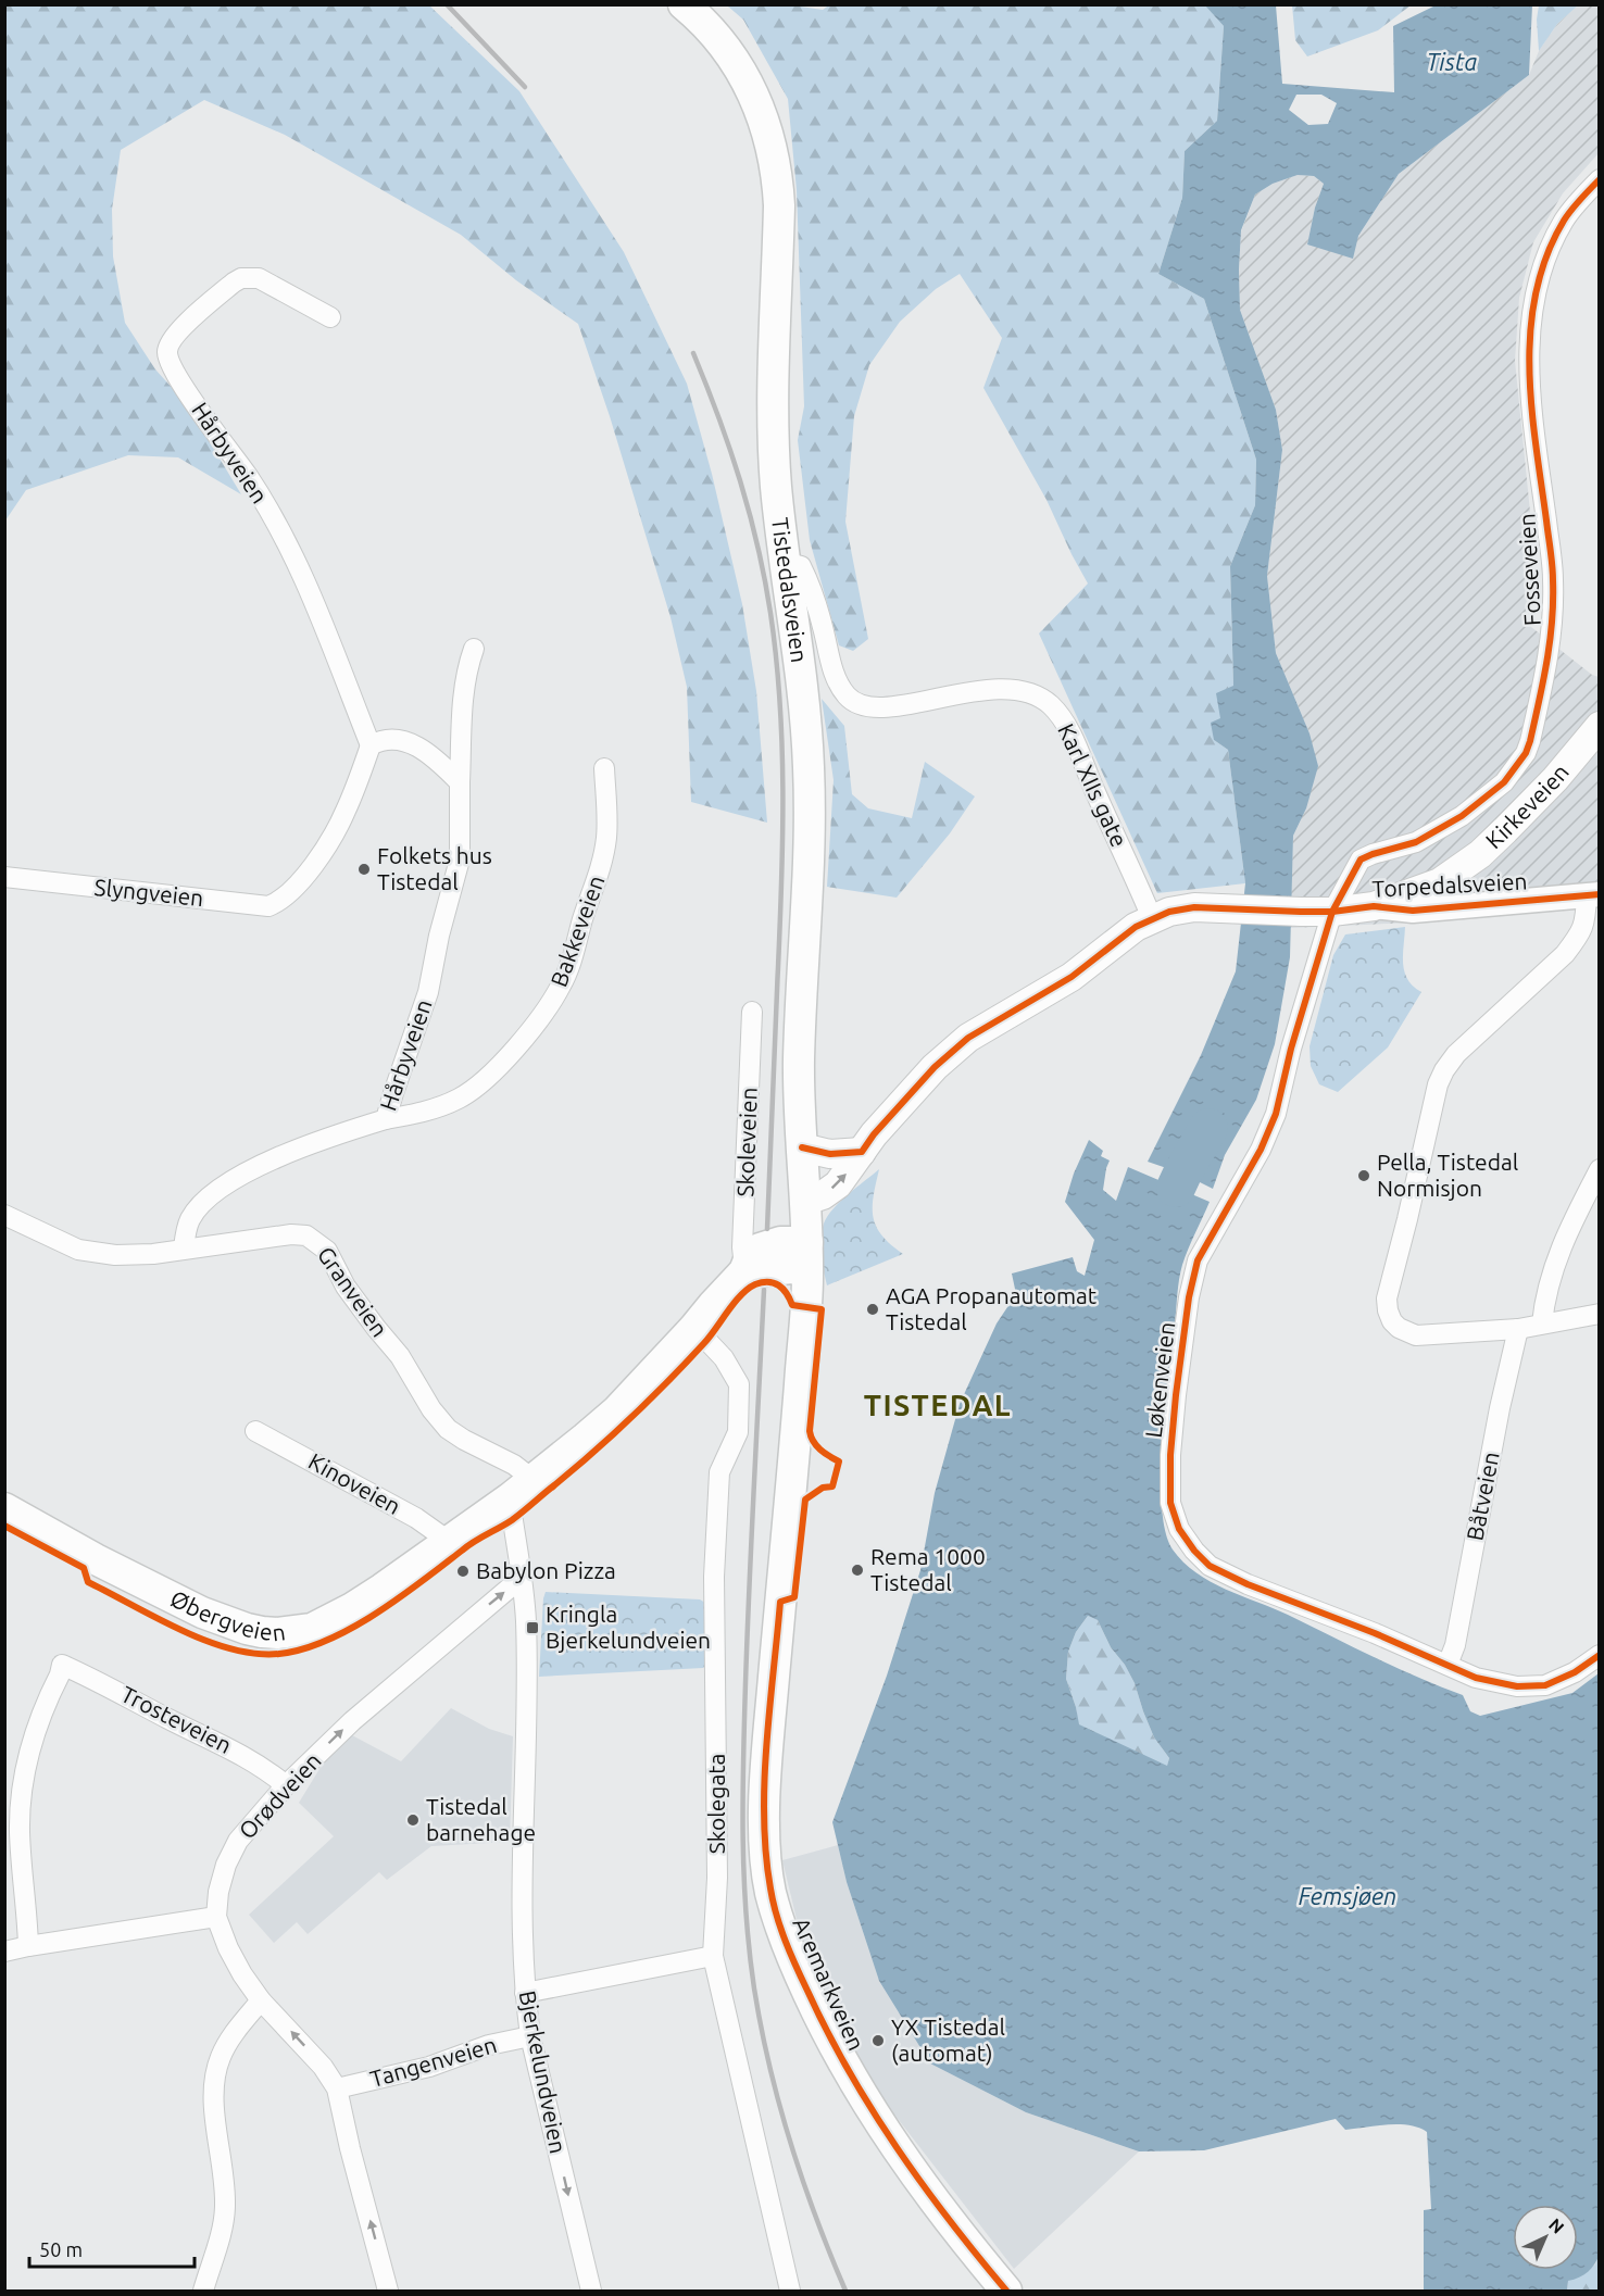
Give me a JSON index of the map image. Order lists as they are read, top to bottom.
{
  "streets": {
    "main road": [
      "Tistedalsveien",
      "Kirkeveien",
      "Torpedalsveien",
      "Øbergveien",
      "Aremarkveien"
    ],
    "street": [
      "Hårbyveien",
      "Fosseveien",
      "Karl XIIs gate",
      "Slyngveien",
      "Bakkeveien",
      "Skoleveien",
      "Granveien",
      "Løkenveien",
      "Kinoveien",
      "Båtveien",
      "Trosteveien",
      "Orødveien",
      "Skolegata",
      "Tangenveien",
      "Bjerkelundveien"
    ]
  },
  "crossings": [
    ["Hårbyveien", "Slyngveien"],
    ["Hårbyveien", "Bakkeveien"],
    ["Hårbyveien", "Granveien"],
    ["Fosseveien", "Torpedalsveien"],
    ["Fosseveien", "Løkenveien"],
    ["Tistedalsveien", "Karl XIIs gate"],
    ["Tistedalsveien", "Torpedalsveien"],
    ["Tistedalsveien", "Aremarkveien"],
    ["Karl XIIs gate", "Torpedalsveien"],
    ["Kirkeveien", "Torpedalsveien"],
    ["Torpedalsveien", "Løkenveien"],
    ["Torpedalsveien", "Aremarkveien"],
    ["Skoleveien", "Øbergveien"],
    ["Granveien", "Øbergveien"],
    ["Løkenveien", "Båtveien"],
    ["Kinoveien", "Øbergveien"],
    ["Øbergveien", "Skolegata"],
    ["Øbergveien", "Bjerkelundveien"],
    ["Trosteveien", "Orødveien"],
    ["Orødveien", "Tangenveien"],
    ["Orødveien", "Bjerkelundveien"],
    ["Tangenveien", "Bjerkelundveien"]
  ],
  "districts": ["TISTEDAL"],
  "water": ["Tista", "Femsjøen"],
  "places": {
    "other": [
      "Folkets hus Tistedal",
      "Pella, Tistedal Normisjon",
      "AGA Propanautomat Tistedal",
      "Rema 1000 Tistedal",
      "Babylon Pizza",
      "Tistedal barnehage",
      "YX Tistedal (automat)"
    ],
    "transit": ["Kringla Bjerkelundveien"]
  },
  "scale_bar": "50 m",
  "north": "top right"
}
